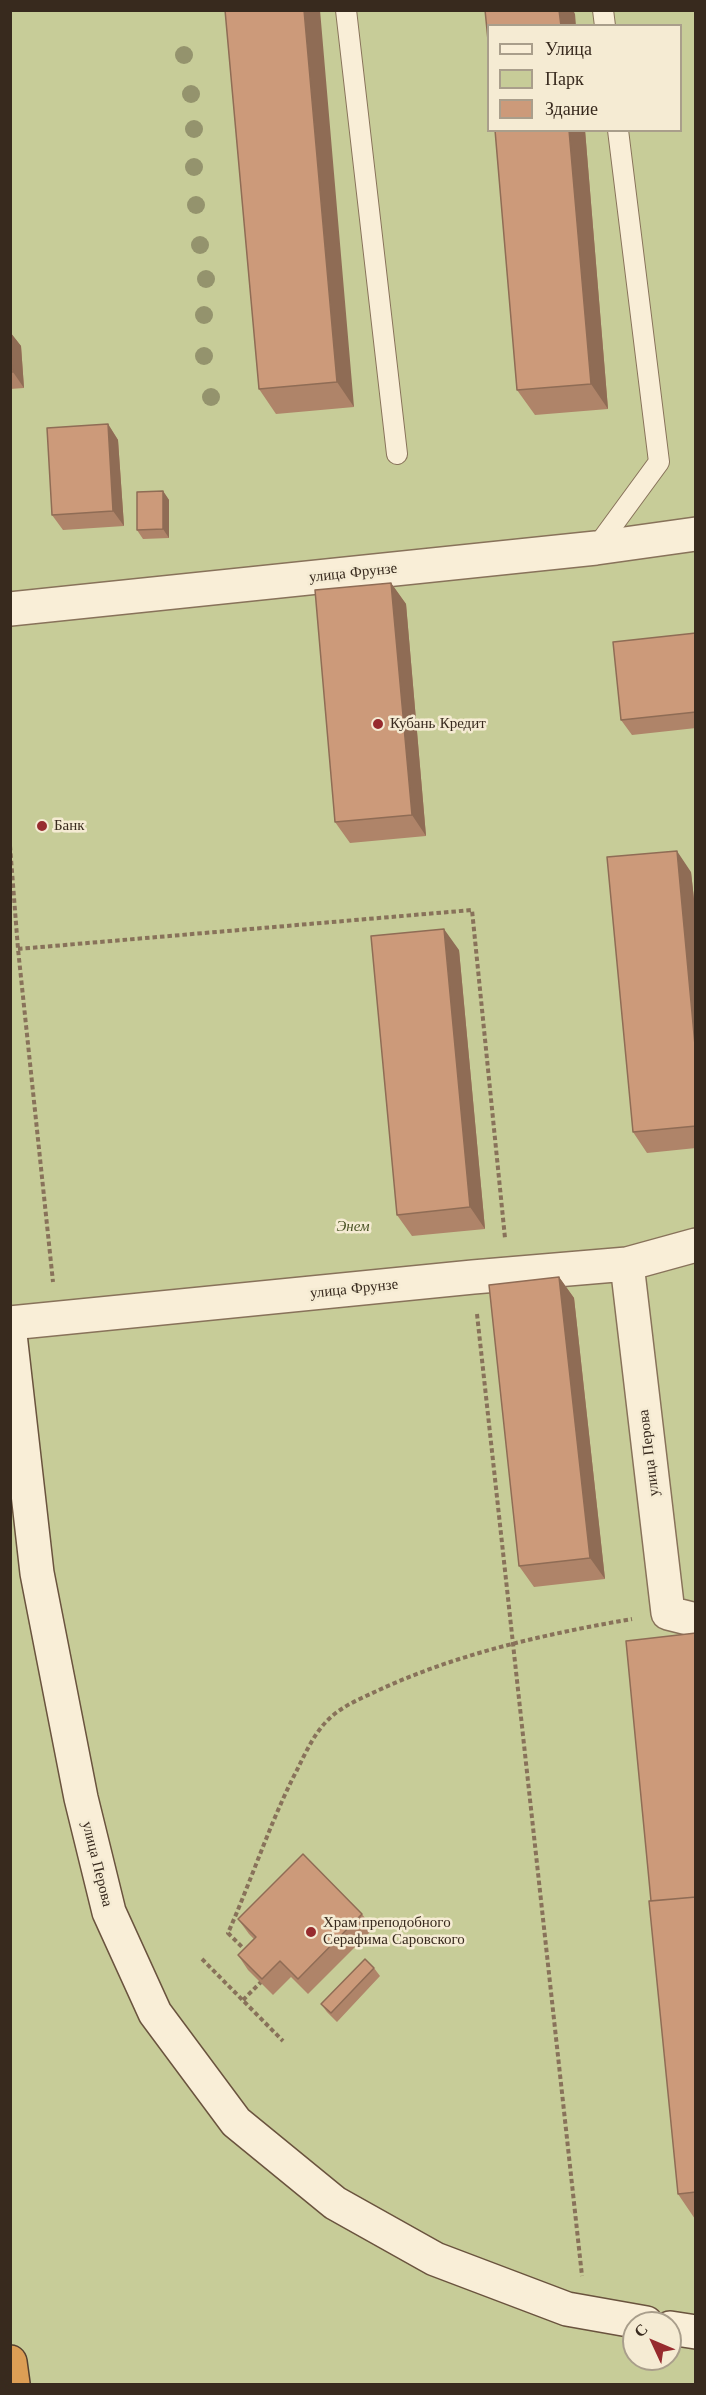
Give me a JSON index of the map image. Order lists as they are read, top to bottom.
{
  "streets": {
    "street": ["улица Фрунзе", "улица Перова"]
  },
  "crossings": [
    ["улица Фрунзе", "улица Перова"]
  ],
  "parks": ["Энем"],
  "places": ["Кубань Кредит", "Банк", "Храм преподобного Серафима Саровского"],
  "legend": ["Улица", "Парк", "Здание"],
  "north": "top left"
}
